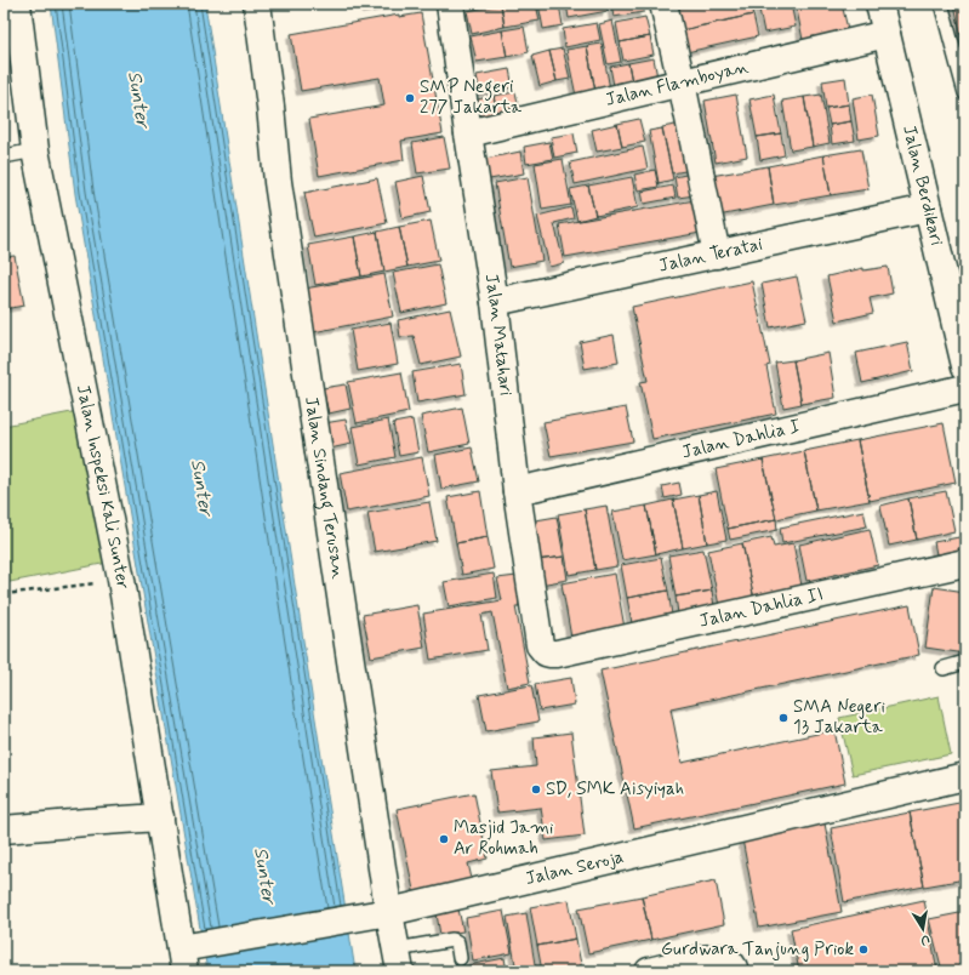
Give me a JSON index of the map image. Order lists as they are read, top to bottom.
{
  "streets": {
    "street": [
      "Jalan Flamboyan",
      "Jalan Berdikari",
      "Jalan Teratai",
      "Jalan Matahari",
      "Jalan Dahlia I",
      "Jalan Inspeksi Kali Sunter",
      "Jalan Sindang Terusan",
      "Jalan Dahlia II",
      "Jalan Seroja"
    ]
  },
  "crossings": [
    ["Jalan Flamboyan", "Jalan Berdikari"],
    ["Jalan Flamboyan", "Jalan Matahari"],
    ["Jalan Berdikari", "Jalan Teratai"],
    ["Jalan Teratai", "Jalan Matahari"],
    ["Jalan Matahari", "Jalan Dahlia I"],
    ["Jalan Matahari", "Jalan Dahlia II"],
    ["Jalan Inspeksi Kali Sunter", "Jalan Seroja"],
    ["Jalan Sindang Terusan", "Jalan Seroja"]
  ],
  "water": ["Sunter"],
  "places": [
    "SMP Negeri 277 Jakarta",
    "SMA Negeri 13 Jakarta",
    "SD, SMK Aisyiyah",
    "Masjid Jami Ar Rohmah",
    "Gurdwara Tanjung Priok"
  ],
  "north": "bottom"
}
